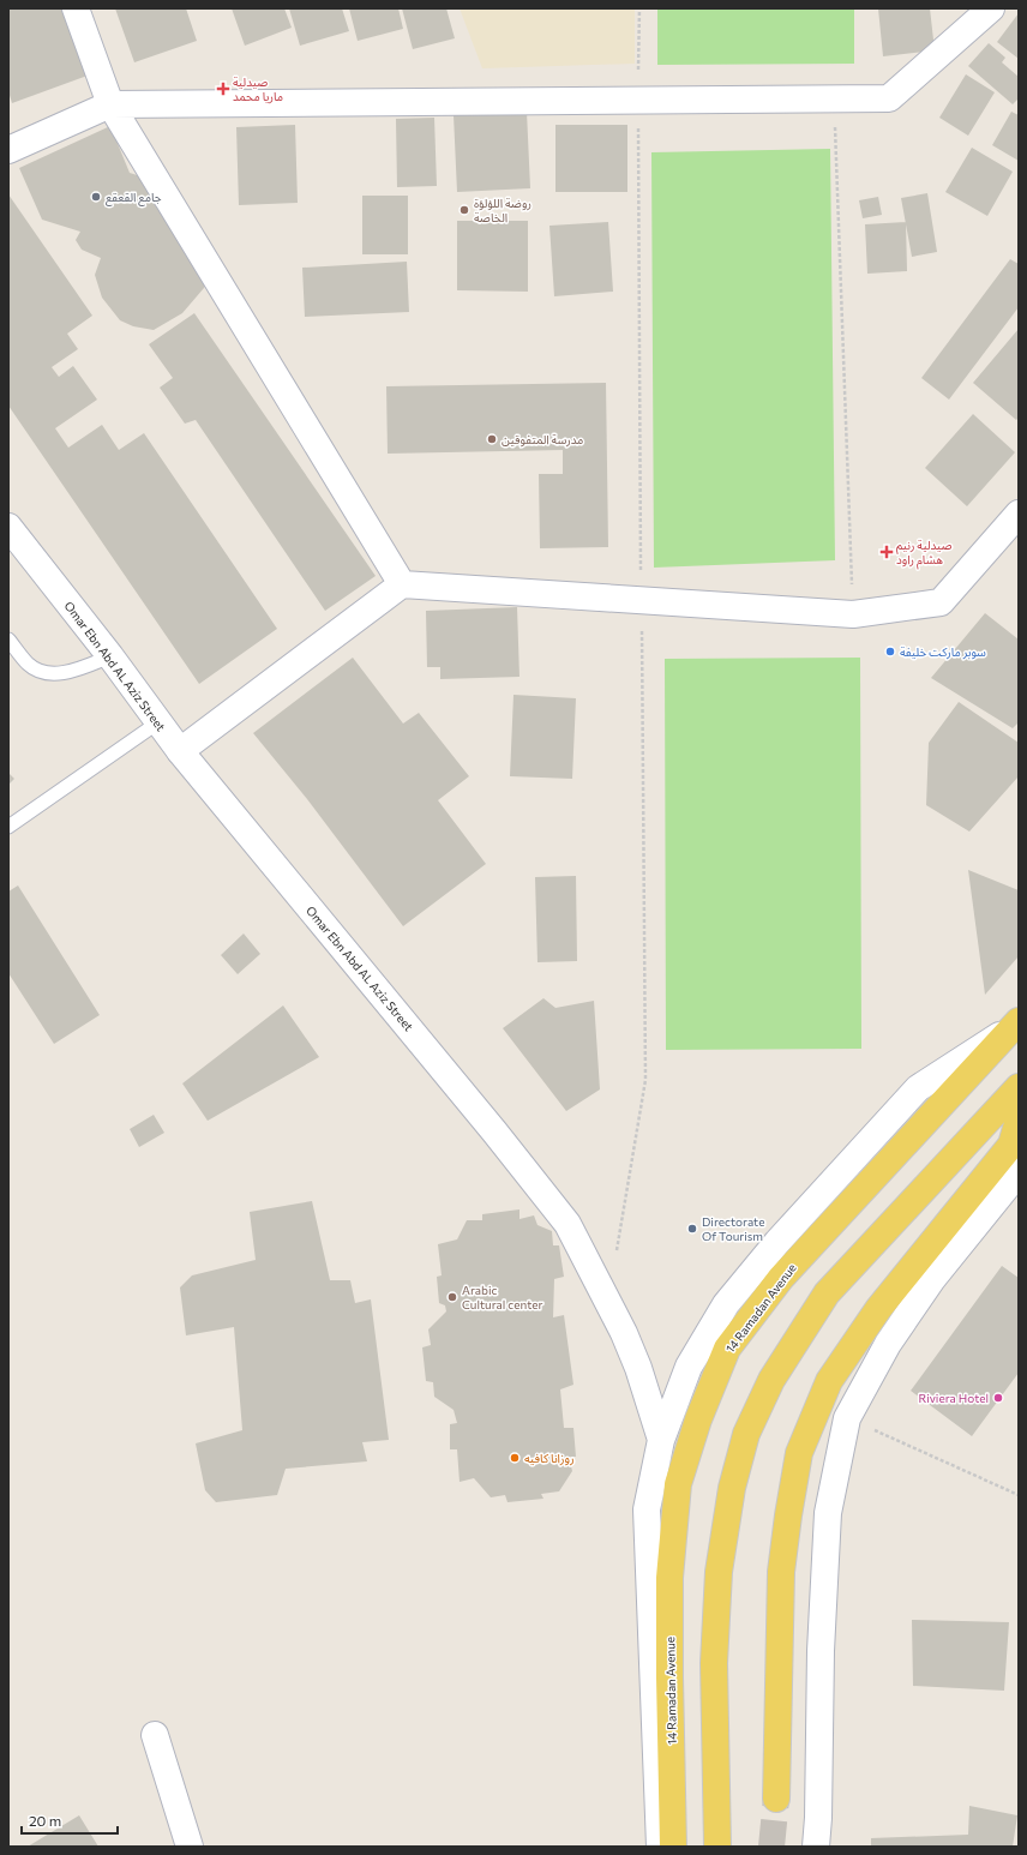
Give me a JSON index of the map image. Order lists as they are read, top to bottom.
{
  "streets": {
    "main road": ["14 Ramadan Avenue"],
    "street": ["Omar Ebn Abd AL Aziz Street"]
  },
  "places": {
    "health": ["صيدلية ماريا محمد", "صيدلية رنيم هشام راود"],
    "other": [
      "جامع القعقع",
      "روضة اللؤلؤة الخاصة",
      "مدرسة المتفوقين",
      "سوبر ماركت خليفة",
      "Directorate Of Tourism",
      "Arabic Cultural center",
      "Riviera Hotel",
      "روزانا كافيه"
    ]
  },
  "scale_bar": "20 m"
}
